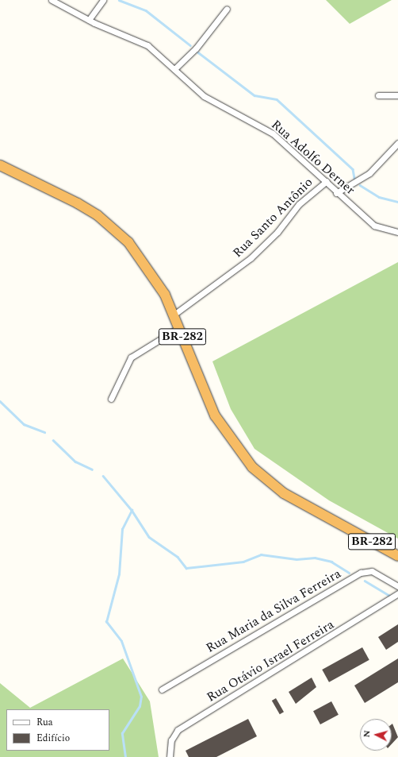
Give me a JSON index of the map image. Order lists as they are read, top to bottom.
{
  "streets": {
    "highway": ["BR-282"],
    "street": [
      "Rua Adolfo Derner",
      "Rua Santo Antônio",
      "Rua Maria da Silva Ferreira",
      "Rua Otávio Israel Ferreira"
    ]
  },
  "crossings": [
    ["Rua Adolfo Derner", "Rua Santo Antônio"],
    ["Rua Santo Antônio", "BR-282"]
  ],
  "legend": ["Rua", "Edifício"],
  "north": "left"
}
